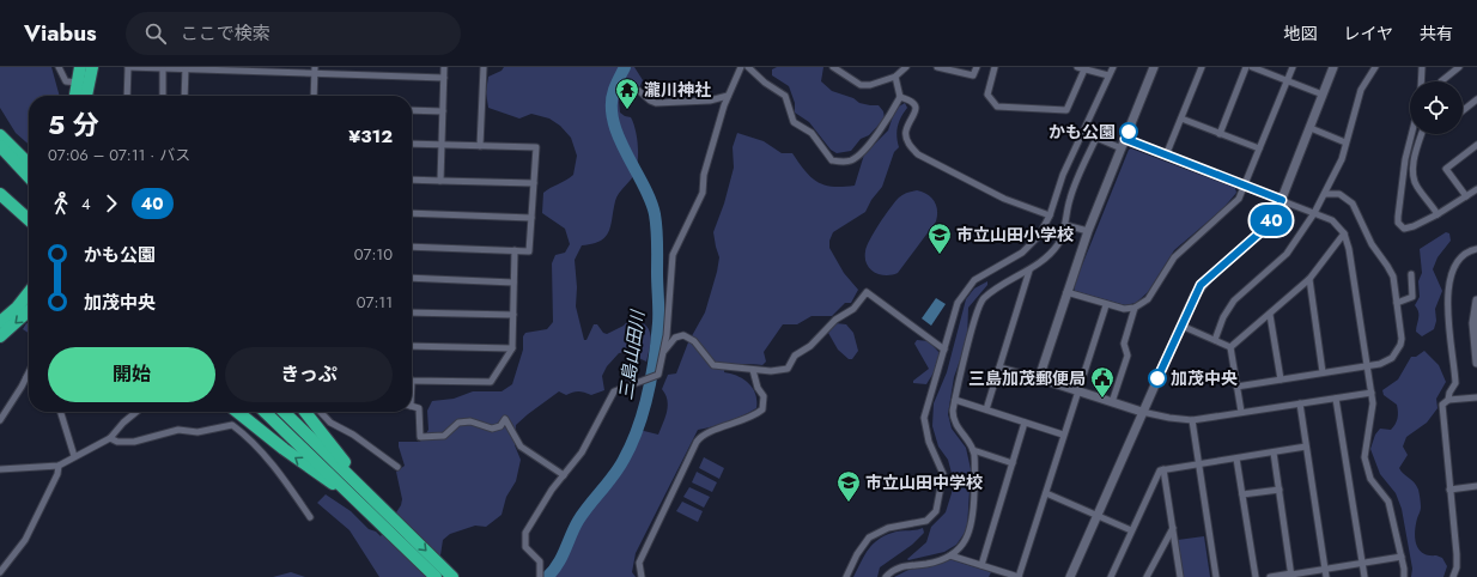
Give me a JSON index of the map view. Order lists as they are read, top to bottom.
{
  "water": ["三島山田川"],
  "places": {
    "temple": ["瀧川神社"],
    "other": ["かも公園", "加茂中央"],
    "school or university": ["市立山田小学校", "市立山田中学校"],
    "public building": ["三島加茂郵便局"]
  },
  "lines": ["bus line 40"],
  "page": {
    "header": "Viabus",
    "search": "ここで検索",
    "nav": ["地図", "レイヤ", "共有"],
    "on_map": "40",
    "heading": ["5 分", "07:06 – 07:11 · バス", "¥312"],
    "legs": ["4", "40"],
    "list": [
      {
        "name": "かも公園",
        "value": "07:10"
      },
      {
        "name": "加茂中央",
        "value": "07:11"
      }
    ],
    "buttons": ["開始", "きっぷ"]
  }
}
